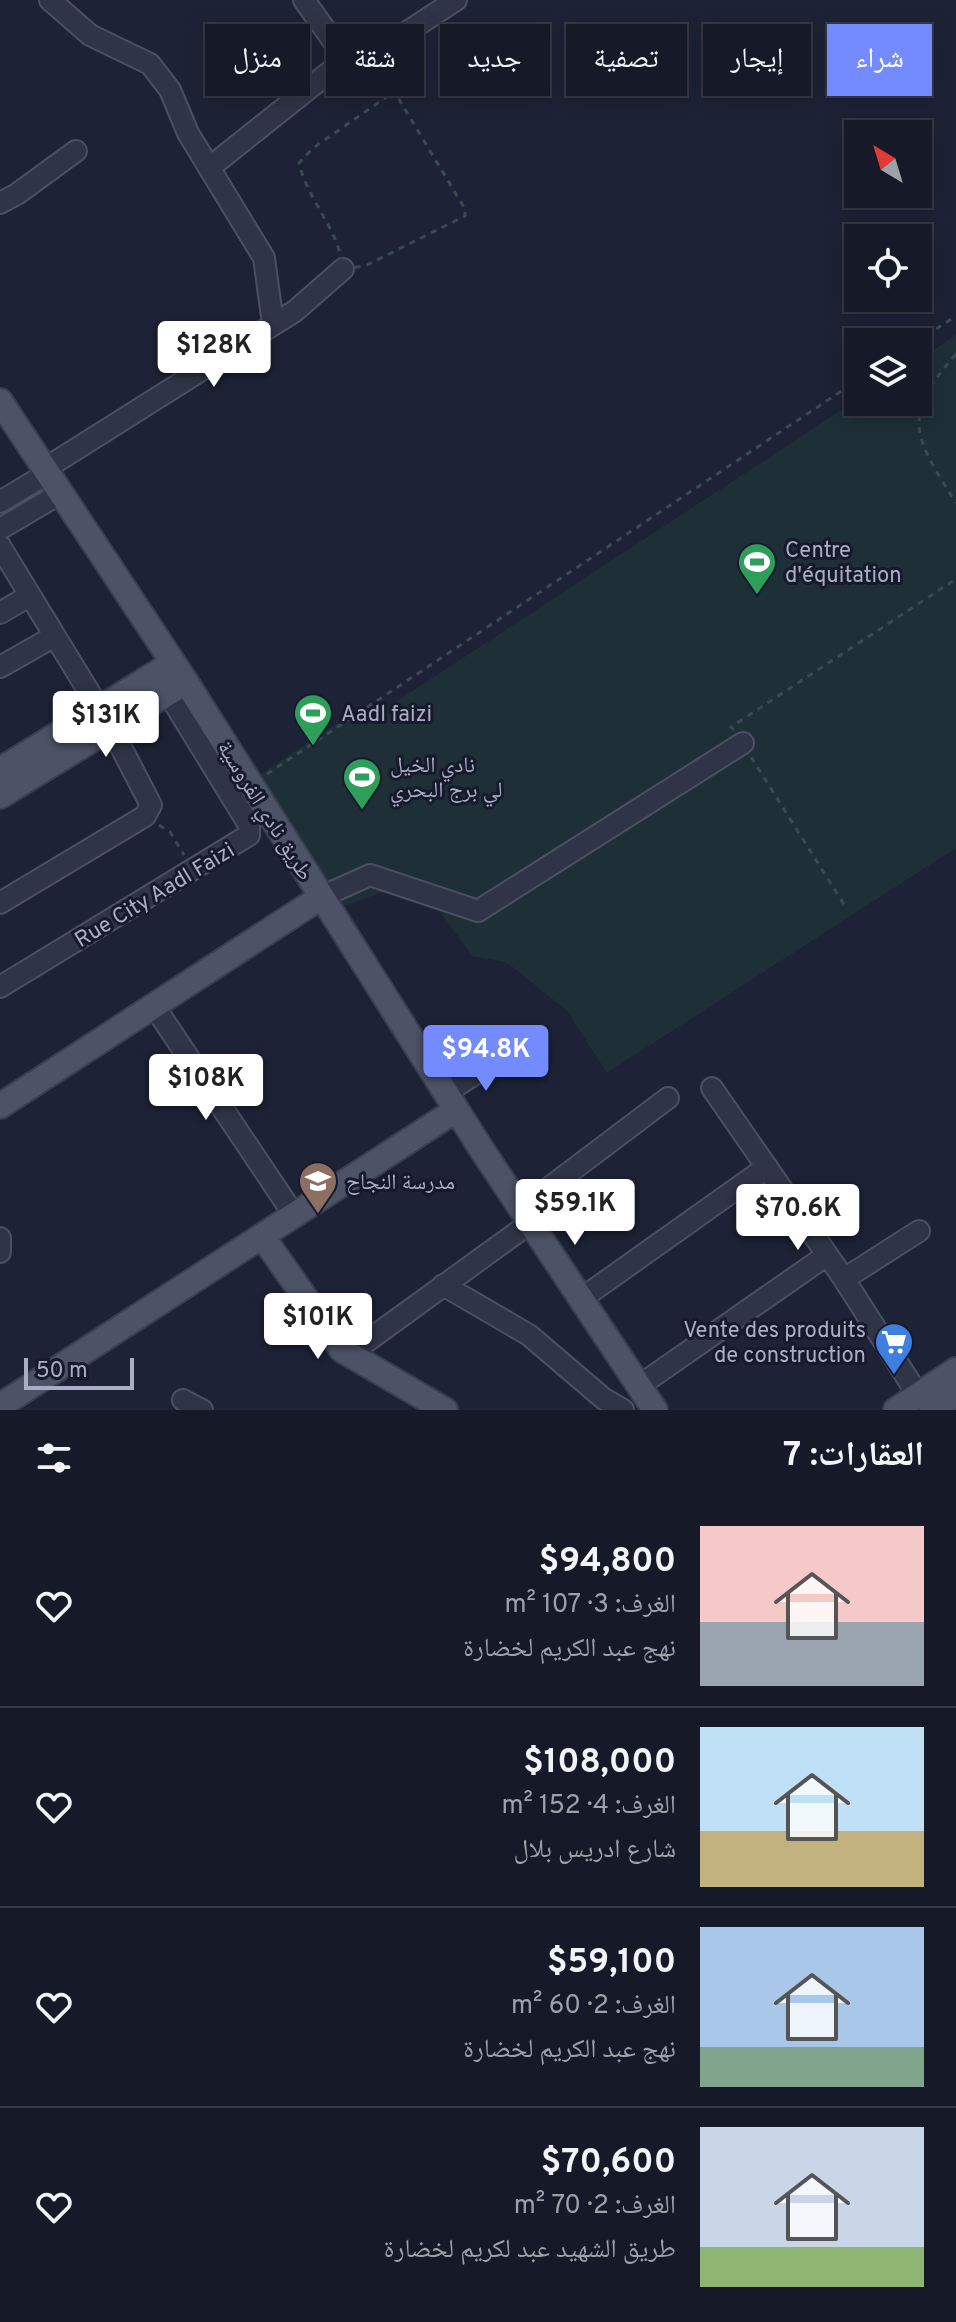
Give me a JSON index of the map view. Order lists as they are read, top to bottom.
{
  "streets": {
    "main road": ["طريق نادي الفروسية"],
    "street": ["Rue City Aadl Faizi"]
  },
  "crossings": [
    ["طريق نادي الفروسية", "Rue City Aadl Faizi"]
  ],
  "places": {
    "sports": ["Centre d'équitation", "Aadl faizi", "نادي الخيل لي برج البحري"],
    "school or university": ["مدرسة النجاح"],
    "supermarket": ["Vente des produits de construction"]
  },
  "scale_bar": "50 m",
  "north": "top left",
  "page": {
    "chip": [
      "شراء",
      "إيجار",
      "تصفية",
      "جديد",
      "شقة",
      "منزل"
    ],
    "price": [
      "$128K",
      "$131K",
      "$94.8K",
      "$108K",
      "$59.1K",
      "$70.6K",
      "$101K"
    ],
    "scale": "50 m",
    "heading": "العقارات: 7",
    "list": [
      {
        "name": "$94,800",
        "note": "الغرف: 3 · 107 m² · نهج عبد الكريم لخضارة"
      },
      {
        "name": "$108,000",
        "note": "الغرف: 4 · 152 m² · شارع ادريس بلال"
      },
      {
        "name": "$59,100",
        "note": "الغرف: 2 · 60 m² · نهج عبد الكريم لخضارة"
      },
      {
        "name": "$70,600",
        "note": "الغرف: 2 · 70 m² · طريق الشهيد عبد لكريم لخضارة"
      }
    ]
  }
}
